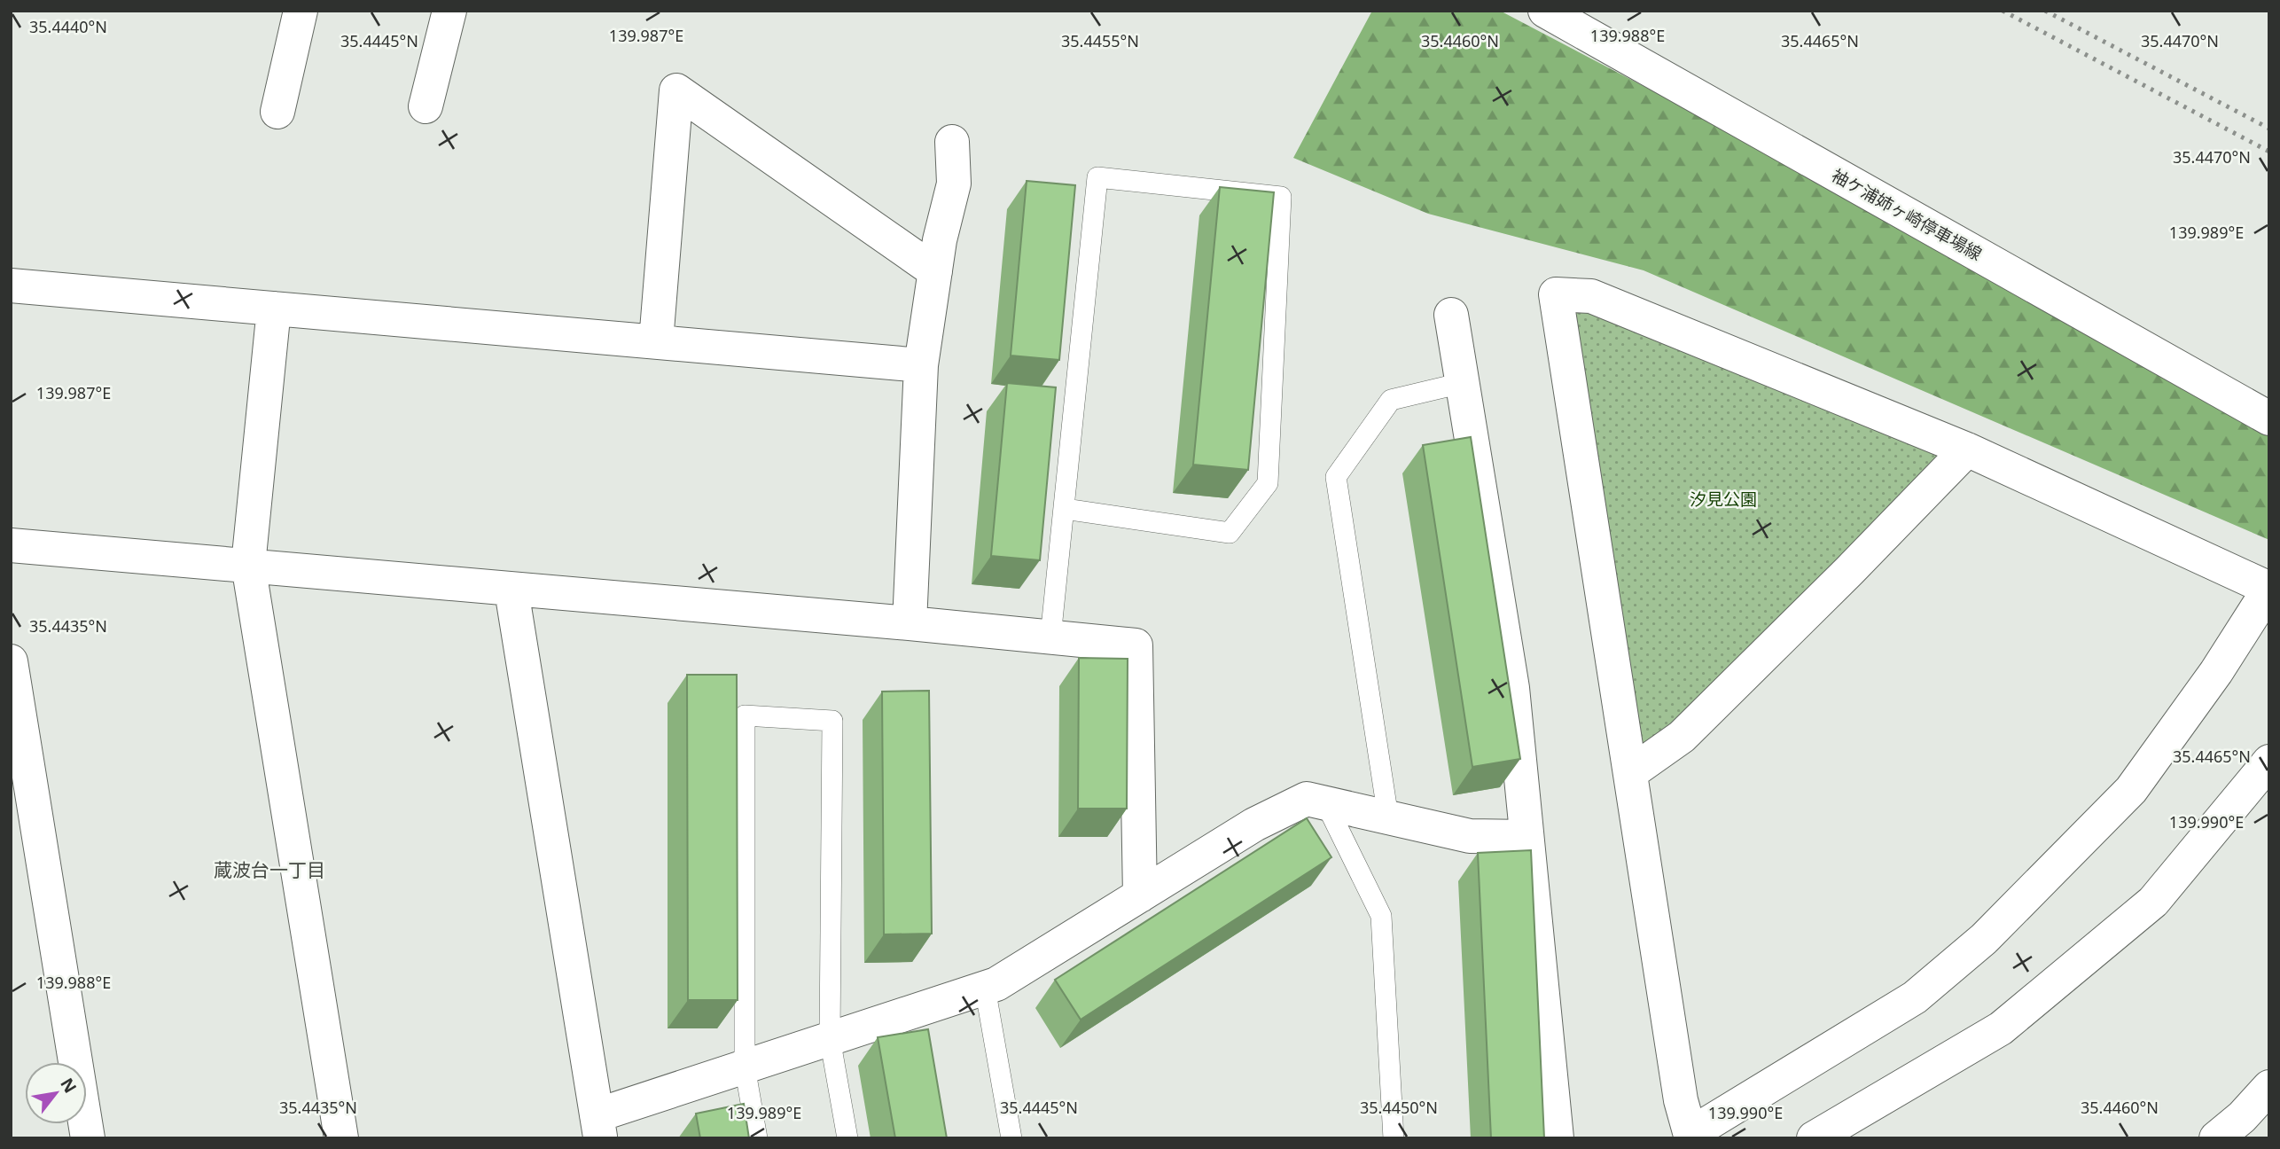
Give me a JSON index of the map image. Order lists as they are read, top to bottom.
{
  "streets": {
    "street": ["袖ケ浦姉ヶ崎停車場線"]
  },
  "districts": ["蔵波台一丁目"],
  "parks": ["汐見公園"],
  "north": "top right",
  "coordinates": [
    "35.4440°N",
    "139.987°E",
    "139.988°E",
    "35.4455°N",
    "35.4470°N",
    "35.4445°N",
    "35.4460°N",
    "35.4465°N",
    "139.989°E",
    "35.4435°N",
    "139.990°E",
    "35.4450°N"
  ]
}
